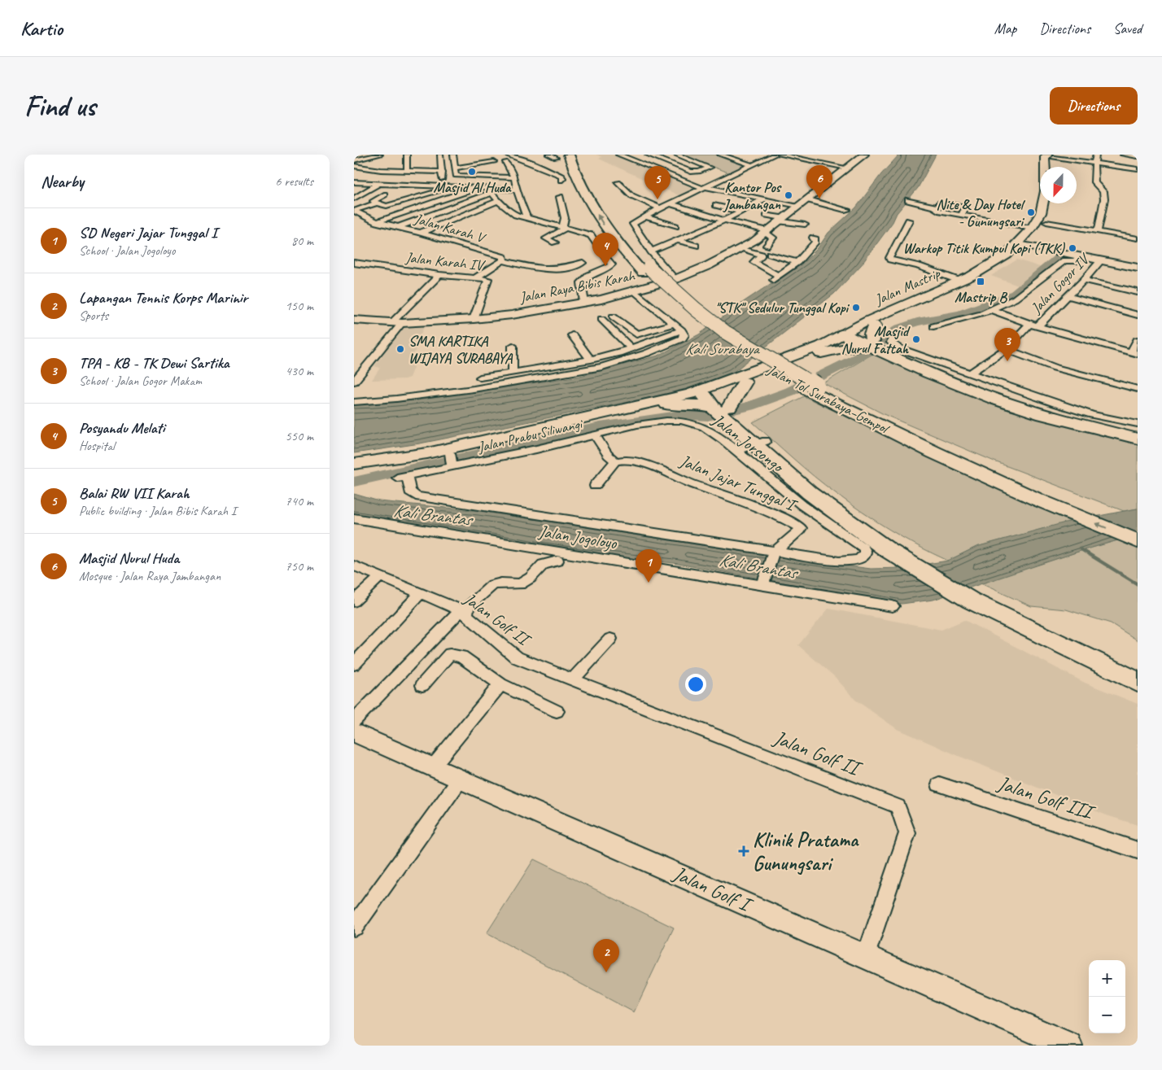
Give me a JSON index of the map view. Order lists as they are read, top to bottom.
{
  "streets": {
    "highway": ["Jalan Tol Surabaya–Gempol"],
    "main road": [
      "Jalan Raya Bibis Karah",
      "Jalan Mastrip",
      "Jalan Prabu Siliwangi",
      "Jalan Golf I"
    ],
    "street": [
      "Jalan Karah V",
      "Jalan Karah IV",
      "Jalan Gogor IV",
      "Jalan Jorsongo",
      "Jalan Jajar Tunggal I",
      "Jalan Jogoloyo",
      "Jalan Golf II",
      "Jalan Golf III"
    ]
  },
  "crossings": [
    ["Jalan Karah V", "Jalan Karah IV"],
    ["Jalan Karah IV", "Jalan Raya Bibis Karah"],
    ["Jalan Mastrip", "Jalan Prabu Siliwangi"],
    ["Jalan Prabu Siliwangi", "Jalan Jorsongo"],
    ["Jalan Jorsongo", "Jalan Jajar Tunggal I"],
    ["Jalan Golf II", "Jalan Golf I"]
  ],
  "water": ["Kali Surabaya", "Kali Brantas"],
  "places": {
    "other": [
      "Masjid Al Huda",
      "Kantor Pos Jambangan",
      "Nite & Day Hotel - Gunungsari",
      "Warkop Titik Kumpul Kopi (TKK)",
      "\"STK\" Sedulur Tunggal Kopi",
      "Masjid Nurul Fattah",
      "SMA KARTIKA WIJAYA SURABAYA"
    ],
    "transit": ["Mastrip B"],
    "health": ["Klinik Pratama Gunungsari"]
  },
  "north": "bottom",
  "page": {
    "header": "Kartio",
    "nav": ["Map", "Directions", "Saved"],
    "buttons": "Directions",
    "title": "Find us",
    "heading": ["Nearby", "6 results"],
    "pins": [
      "6",
      "5",
      "4",
      "3",
      "1",
      "2"
    ],
    "list": [
      {
        "mark": "1",
        "name": "SD Negeri Jajar Tunggal I",
        "note": "School · Jalan Jogoloyo",
        "value": "80 m"
      },
      {
        "mark": "2",
        "name": "Lapangan Tennis Korps Marinir",
        "note": "Sports",
        "value": "150 m"
      },
      {
        "mark": "3",
        "name": "TPA - KB - TK Dewi Sartika",
        "note": "School · Jalan Gogor Makam",
        "value": "430 m"
      },
      {
        "mark": "4",
        "name": "Posyandu Melati",
        "note": "Hospital",
        "value": "550 m"
      },
      {
        "mark": "5",
        "name": "Balai RW VII Karah",
        "note": "Public building · Jalan Bibis Karah I",
        "value": "740 m"
      },
      {
        "mark": "6",
        "name": "Masjid Nurul Huda",
        "note": "Mosque · Jalan Raya Jambangan",
        "value": "750 m"
      }
    ],
    "map_buttons": ["+", "−"]
  }
}
